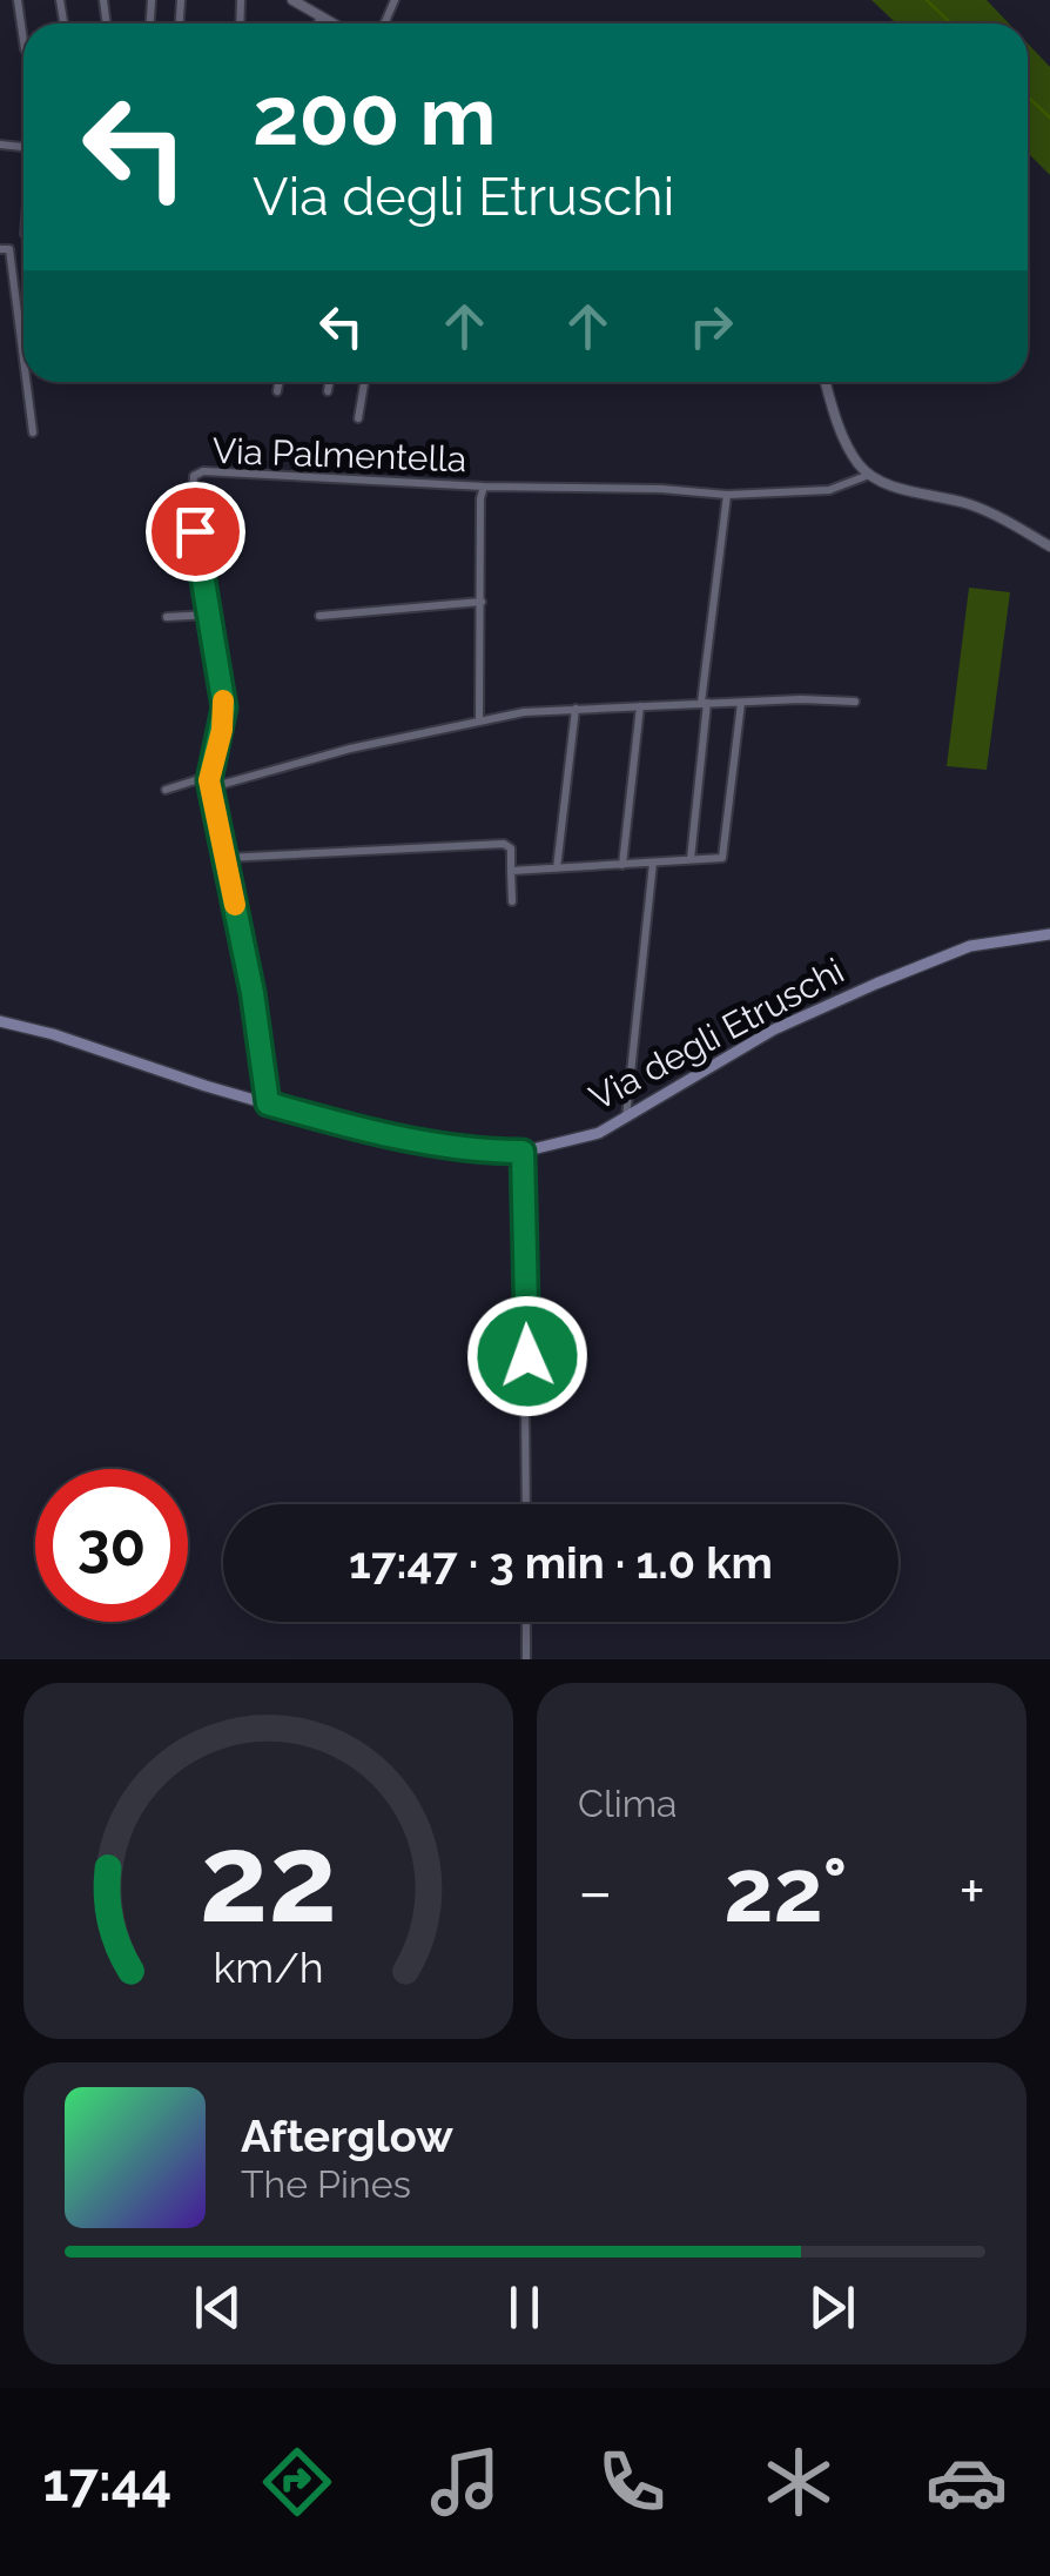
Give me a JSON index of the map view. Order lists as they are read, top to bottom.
{
  "streets": {
    "main road": ["Via degli Etruschi"],
    "street": ["Via Palmentella"]
  },
  "crossings": [
    ["Via Palmentella", "Via degli Etruschi"]
  ],
  "page": {
    "turn": ["200 m", "Via degli Etruschi"],
    "limit": "30",
    "trip": "17:47 · 3 min · 1.0 km",
    "tile": "Clima",
    "heat": ["−", "22°", "+"],
    "song": ["Afterglow", "The Pines"],
    "tabs": "17:44",
    "gauge": ["22", "km/h"]
  }
}
